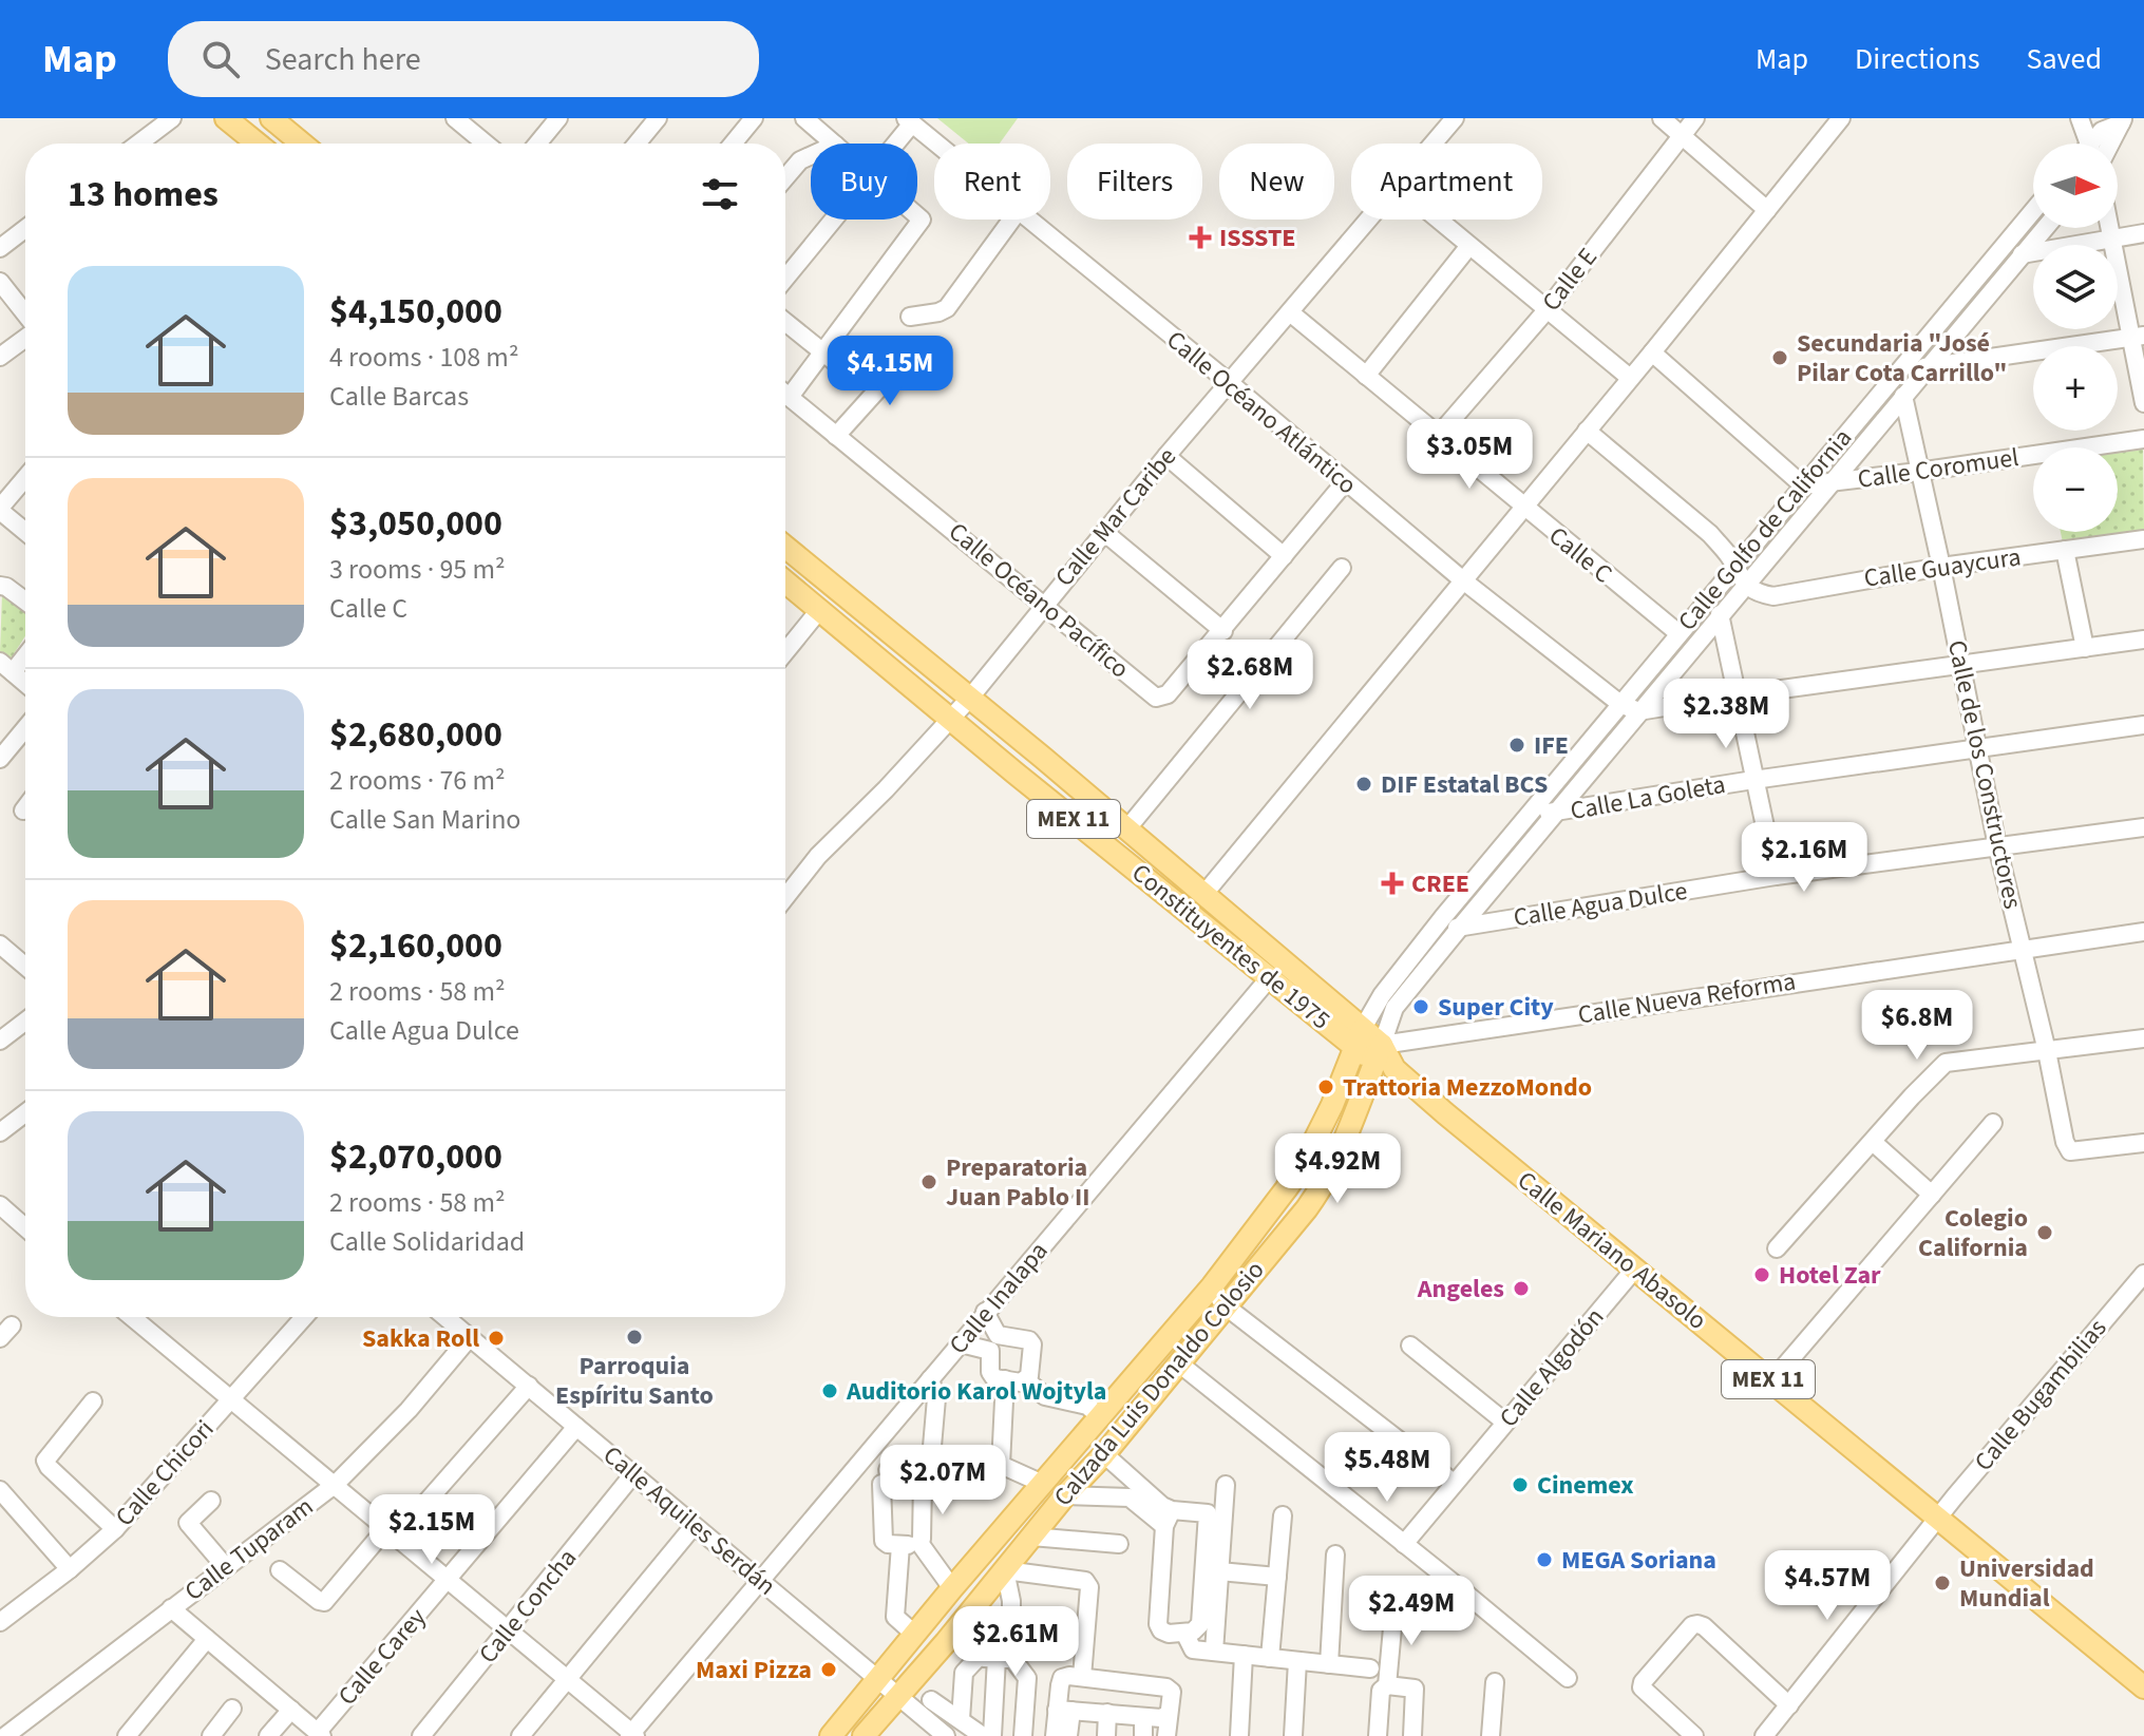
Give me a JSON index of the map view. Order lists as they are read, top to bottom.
{
  "streets": {
    "main road": [
      "MEX 11",
      "Constituyentes de 1975",
      "Calle Mariano Abasolo",
      "Calzada Luis Donaldo Colosio"
    ],
    "street": [
      "Calle E",
      "Calle Océano Atlántico",
      "Calle Coromuel",
      "Calle Mar Caribe",
      "Calle Golfo de California",
      "Calle C",
      "Calle Guaycura",
      "Calle Océano Pacífico",
      "Calle de los Constructores",
      "Calle La Goleta",
      "Calle Agua Dulce",
      "Calle Nueva Reforma",
      "Calle Inalapa",
      "Calle Algodón",
      "Calle Bugambilias",
      "Calle Chicori",
      "Calle Aquiles Serdán",
      "Calle Tuparam",
      "Calle Concha",
      "Calle Carey"
    ]
  },
  "crossings": [
    ["Calle E", "Calle C"],
    ["Calle Océano Atlántico", "Calle Mar Caribe"],
    ["Calle Océano Atlántico", "Calle Golfo de California"],
    ["Calle Océano Atlántico", "Calle Océano Pacífico"],
    ["Calle Coromuel", "Calle Golfo de California"],
    ["Calle Coromuel", "Calle de los Constructores"],
    ["Calle Mar Caribe", "Calle C"],
    ["Calle Mar Caribe", "Calle Océano Pacífico"],
    ["Calle Mar Caribe", "Constituyentes de 1975"],
    ["Calle Golfo de California", "Calle C"],
    ["Calle Golfo de California", "Calle Guaycura"],
    ["Calle Golfo de California", "Calle de los Constructores"],
    ["Calle Golfo de California", "Calle La Goleta"],
    ["Calle Golfo de California", "MEX 11"],
    ["Calle Golfo de California", "Calle Agua Dulce"],
    ["Calle Golfo de California", "Constituyentes de 1975"],
    ["Calle Golfo de California", "Calle Nueva Reforma"],
    ["Calle Golfo de California", "Calle Mariano Abasolo"],
    ["Calle Golfo de California", "Calzada Luis Donaldo Colosio"],
    ["Calle Guaycura", "Calle de los Constructores"],
    ["Calle de los Constructores", "Calle La Goleta"],
    ["Calle de los Constructores", "Calle Agua Dulce"],
    ["Calle de los Constructores", "Calle Nueva Reforma"],
    ["MEX 11", "Constituyentes de 1975"],
    ["MEX 11", "Calle Nueva Reforma"],
    ["MEX 11", "Calle Mariano Abasolo"],
    ["MEX 11", "Calzada Luis Donaldo Colosio"],
    ["Constituyentes de 1975", "Calle Inalapa"],
    ["Constituyentes de 1975", "Calzada Luis Donaldo Colosio"],
    ["Calle Nueva Reforma", "Calle Mariano Abasolo"],
    ["Calle Nueva Reforma", "Calzada Luis Donaldo Colosio"],
    ["Calle Mariano Abasolo", "Calle Algodón"],
    ["Calle Mariano Abasolo", "Calzada Luis Donaldo Colosio"],
    ["Calle Mariano Abasolo", "Calle Bugambilias"],
    ["Calle Inalapa", "Calle Aquiles Serdán"],
    ["Calzada Luis Donaldo Colosio", "Calle Aquiles Serdán"],
    ["Calle Aquiles Serdán", "Calle Tuparam"],
    ["Calle Aquiles Serdán", "Calle Concha"],
    ["Calle Aquiles Serdán", "Calle Carey"]
  ],
  "places": {
    "health": ["ISSSTE", "CREE"],
    "other": [
      "Secundaria \"José Pilar Cota Carrillo\"",
      "IFE",
      "DIF Estatal BCS",
      "Super City",
      "Trattoria MezzoMondo",
      "Preparatoria Juan Pablo II",
      "Colegio California",
      "Hotel Zar",
      "Angeles",
      "Parroquia Espíritu Santo",
      "Sakka Roll",
      "Auditorio Karol Wojtyla",
      "Cinemex",
      "MEGA Soriana",
      "Universidad Mundial",
      "Maxi Pizza"
    ]
  },
  "north": "right",
  "page": {
    "header": "Map",
    "search": "Search here",
    "nav": ["Map", "Directions", "Saved"],
    "map_buttons": ["+", "−"],
    "chip": [
      "Buy",
      "Rent",
      "Filters",
      "New",
      "Apartment"
    ],
    "heading": "13 homes",
    "list": [
      {
        "name": "$4,150,000",
        "note": "4 rooms · 108 m² · Calle Barcas"
      },
      {
        "name": "$3,050,000",
        "note": "3 rooms · 95 m² · Calle C"
      },
      {
        "name": "$2,680,000",
        "note": "2 rooms · 76 m² · Calle San Marino"
      },
      {
        "name": "$2,160,000",
        "note": "2 rooms · 58 m² · Calle Agua Dulce"
      },
      {
        "name": "$2,070,000",
        "note": "2 rooms · 58 m² · Calle Solidaridad"
      }
    ],
    "price": [
      "$4.15M",
      "$3.05M",
      "$2.68M",
      "$2.38M",
      "$2.16M",
      "$6.8M",
      "$4.92M",
      "$5.48M",
      "$2.07M",
      "$2.15M",
      "$4.57M",
      "$2.49M",
      "$2.61M"
    ]
  }
}
